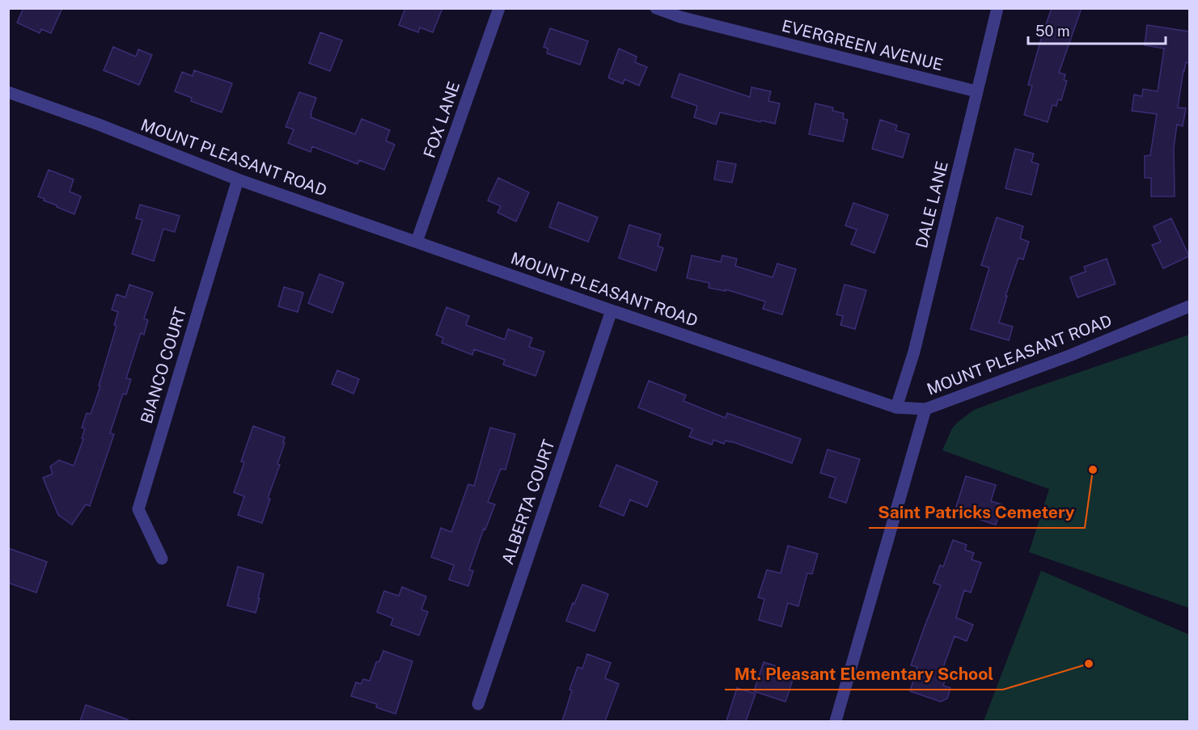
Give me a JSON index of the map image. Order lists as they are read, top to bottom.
{
  "streets": {
    "street": [
      "EVERGREEN AVENUE",
      "FOX LANE",
      "MOUNT PLEASANT ROAD",
      "DALE LANE",
      "BIANCO COURT",
      "ALBERTA COURT"
    ]
  },
  "crossings": [
    ["EVERGREEN AVENUE", "DALE LANE"],
    ["FOX LANE", "MOUNT PLEASANT ROAD"],
    ["MOUNT PLEASANT ROAD", "DALE LANE"],
    ["MOUNT PLEASANT ROAD", "BIANCO COURT"],
    ["MOUNT PLEASANT ROAD", "ALBERTA COURT"]
  ],
  "places": ["Saint Patricks Cemetery", "Mt. Pleasant Elementary School"],
  "scale_bar": "50 m"
}
